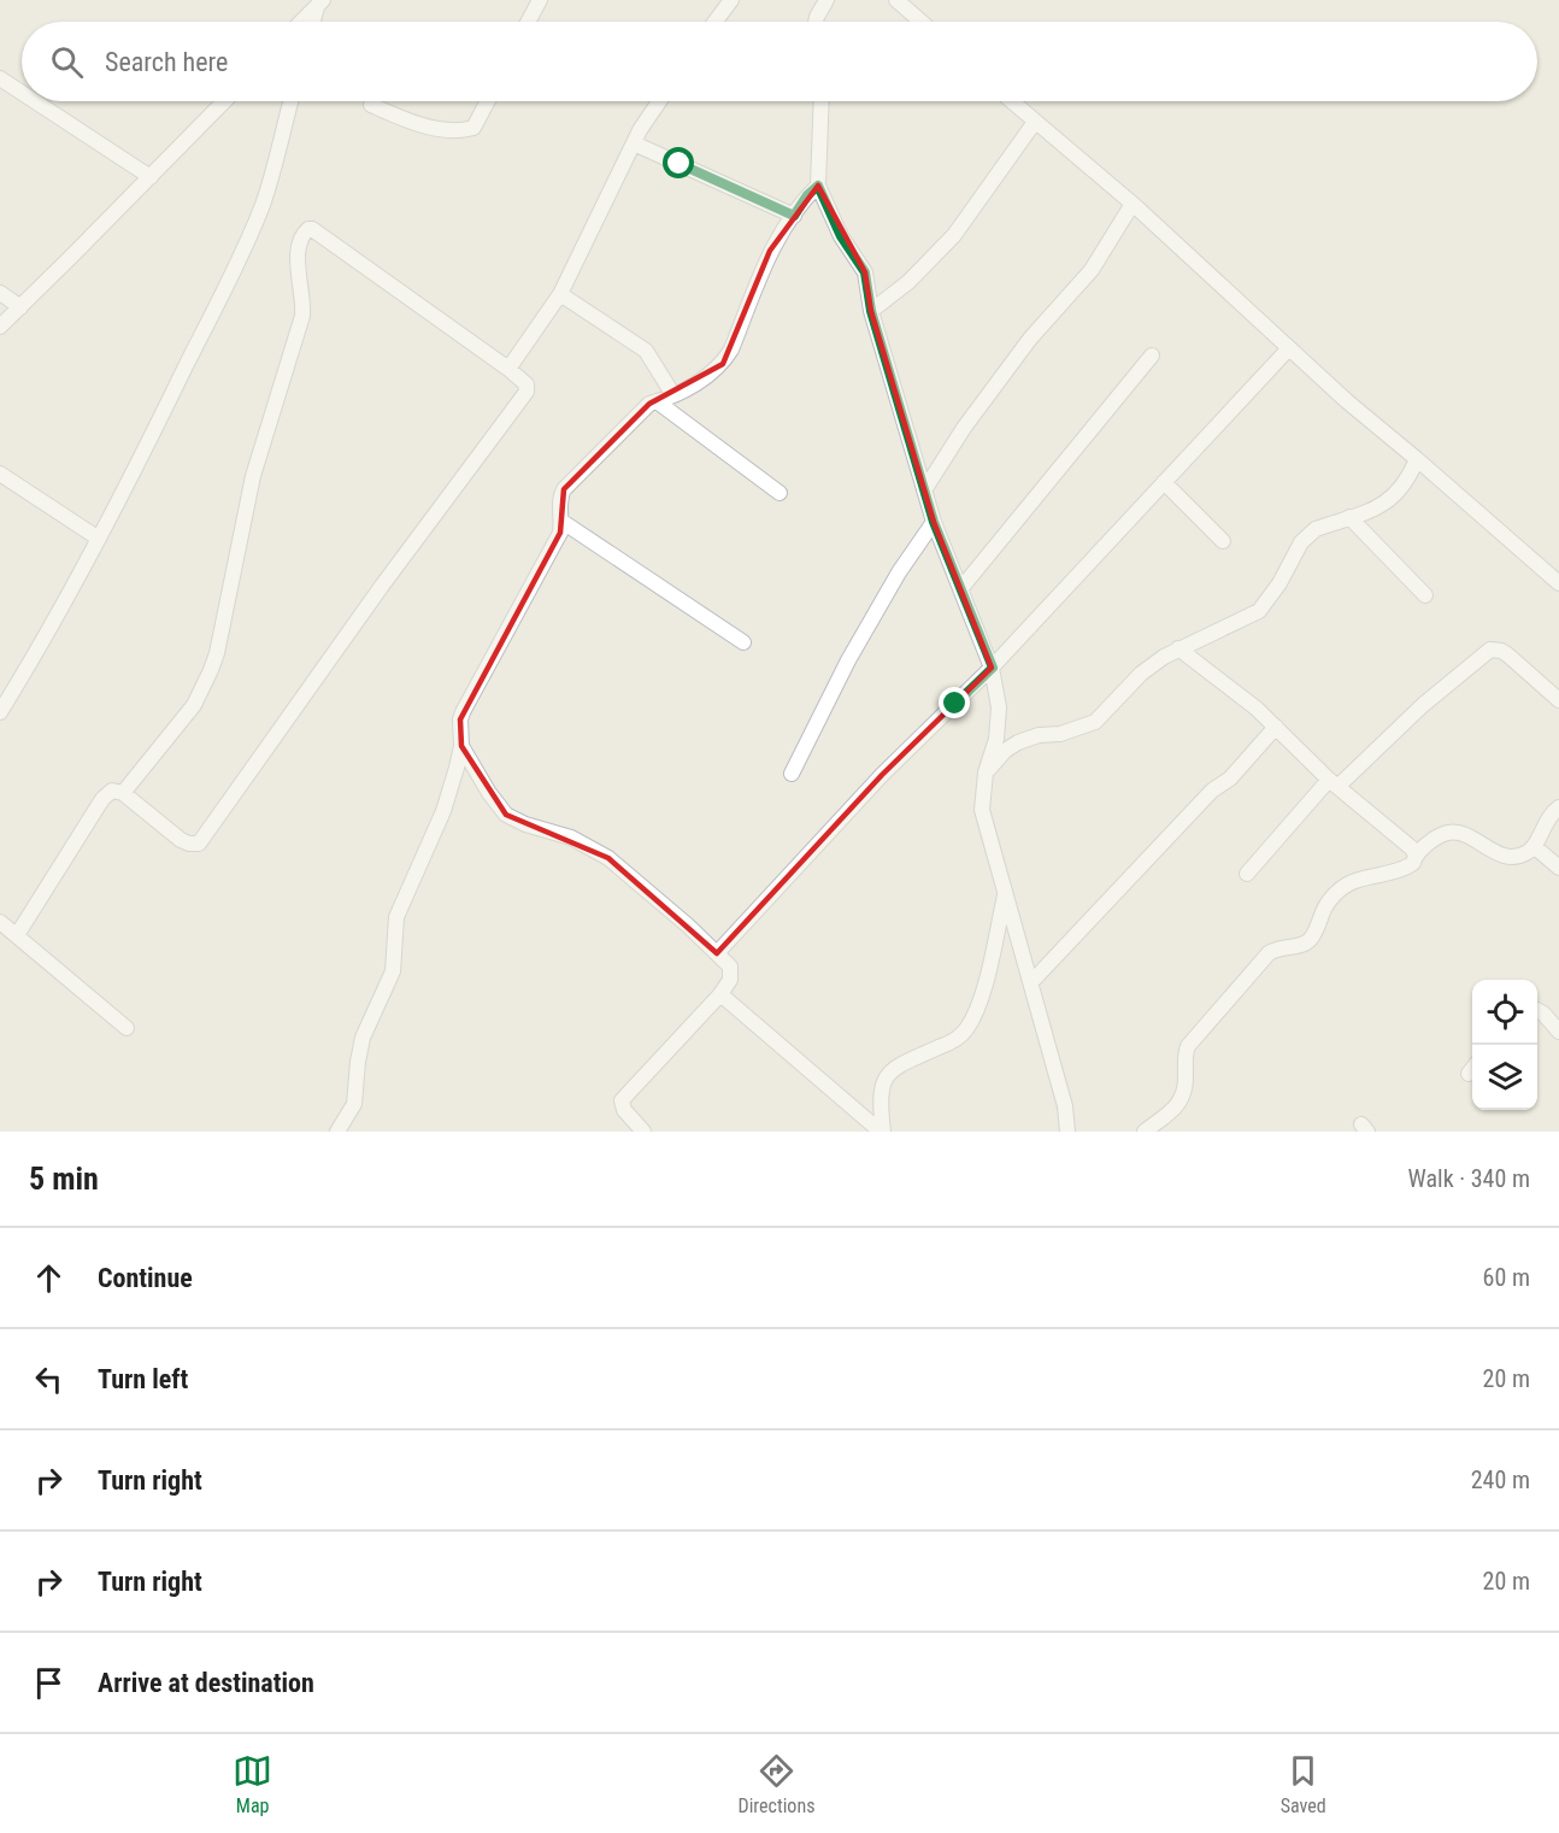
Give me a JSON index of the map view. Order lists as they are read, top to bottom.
{
  "page": {
    "search": "Search here",
    "heading": ["5 min", "Walk · 340 m"],
    "list": [
      ["Continue", "60 m"],
      ["Turn left", "20 m"],
      ["Turn right", "240 m"],
      ["Turn right", "20 m"],
      "Arrive at destination"
    ],
    "nav": ["Map", "Directions", "Saved"]
  }
}
